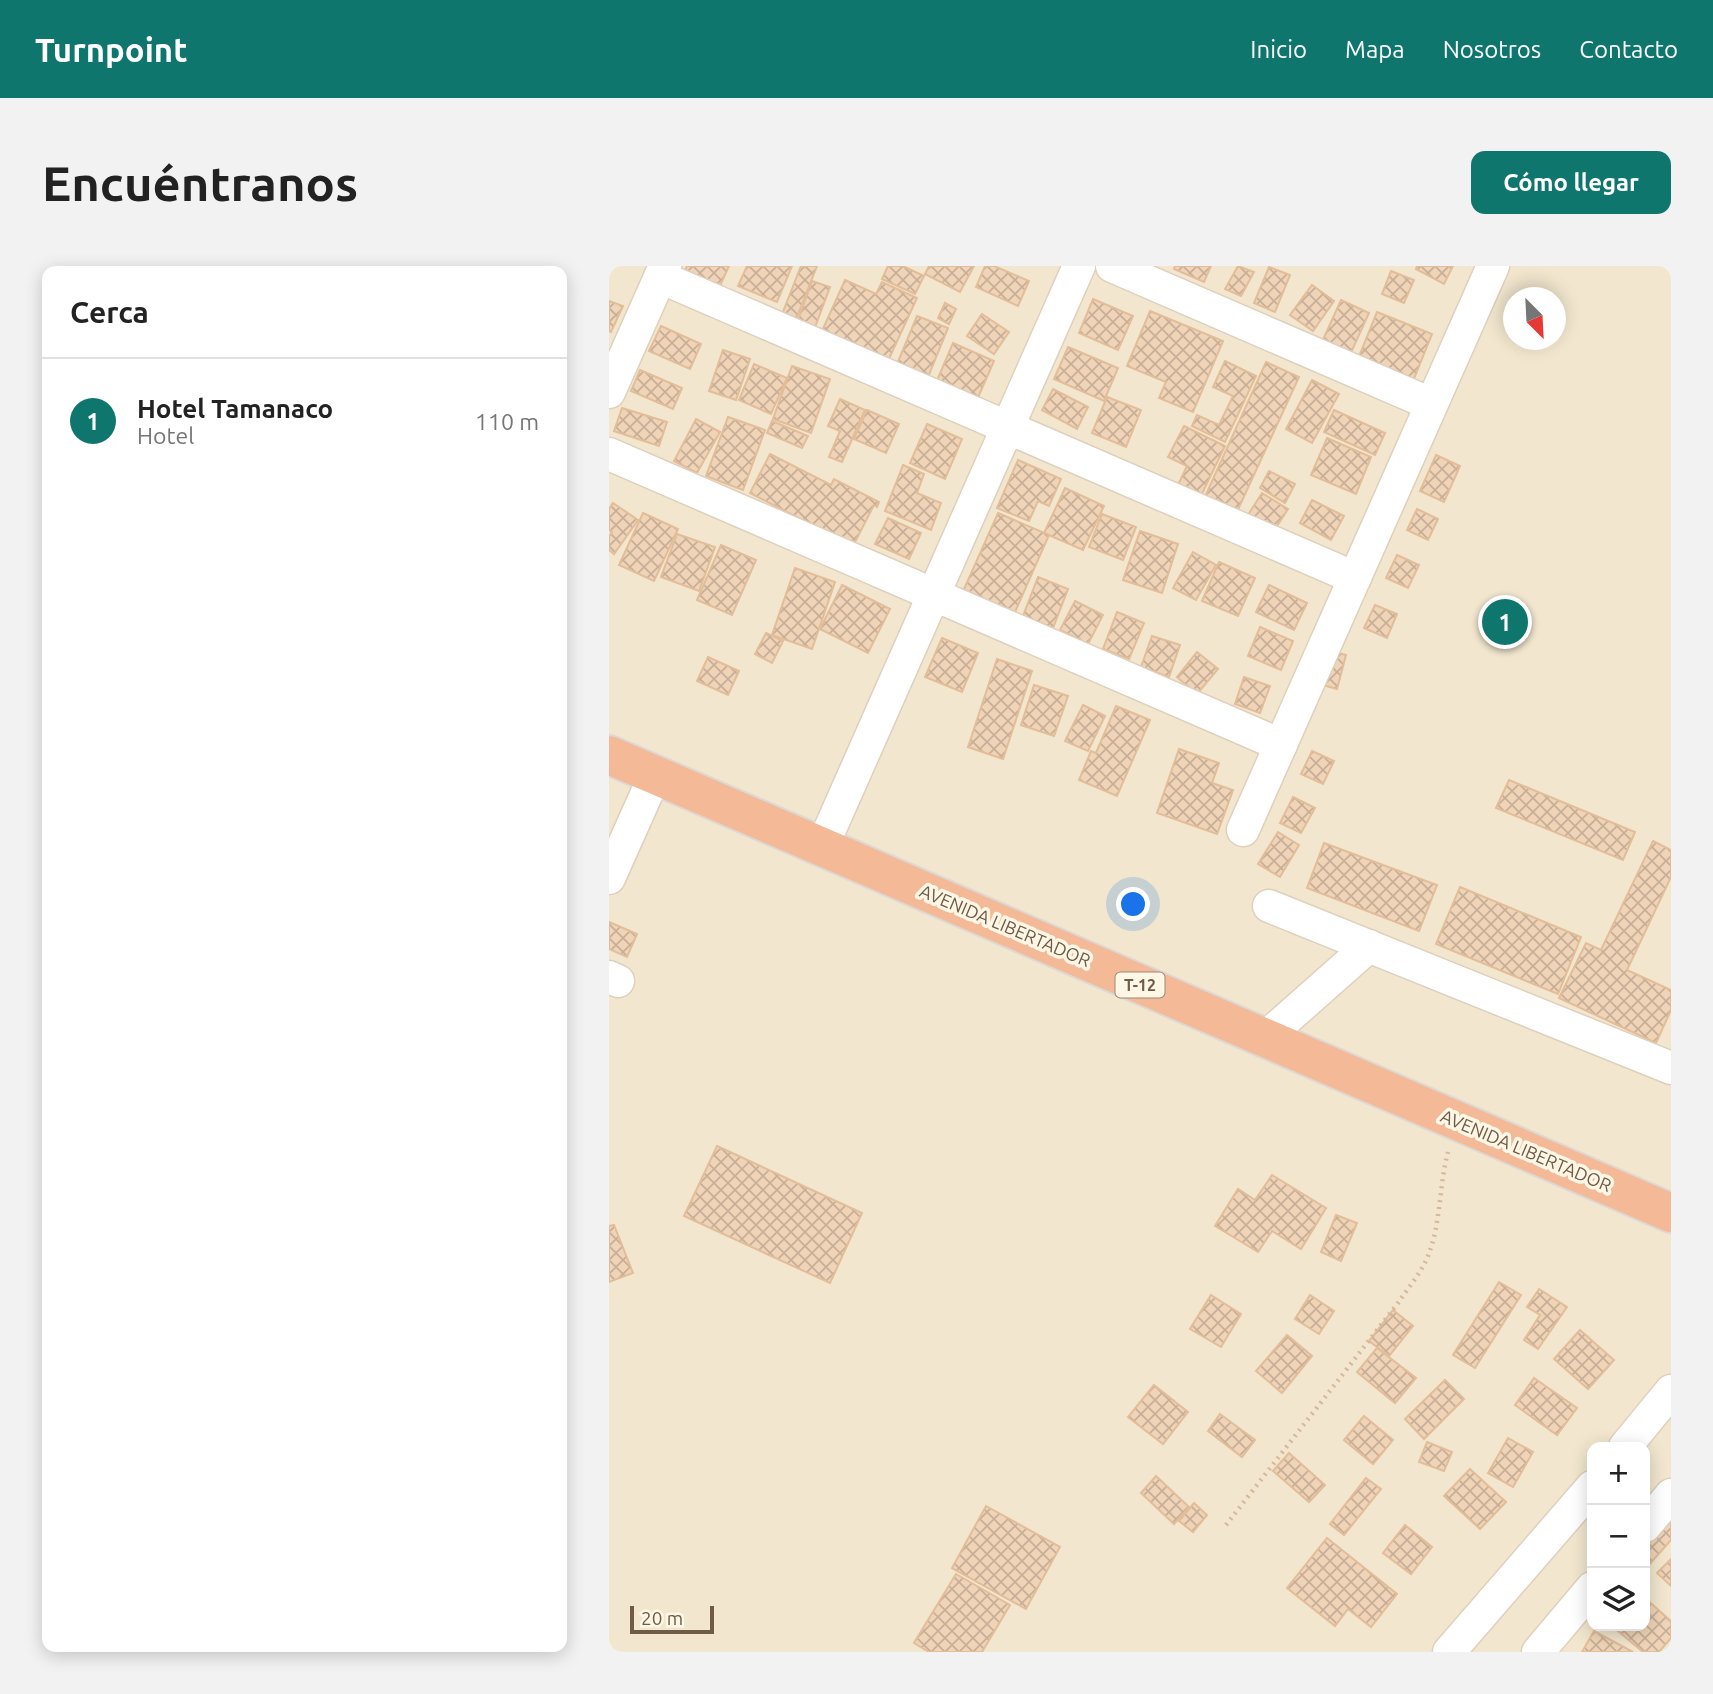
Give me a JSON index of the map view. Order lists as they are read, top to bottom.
{
  "streets": {
    "highway": ["AVENIDA LIBERTADOR", "T-12"]
  },
  "scale_bar": "20 m",
  "north": "bottom right",
  "page": {
    "header": "Turnpoint",
    "nav": [
      "Inicio",
      "Mapa",
      "Nosotros",
      "Contacto"
    ],
    "buttons": "Cómo llegar",
    "title": "Encuéntranos",
    "heading": "Cerca",
    "list": [
      {
        "mark": "1",
        "name": "Hotel Tamanaco",
        "note": "Hotel",
        "value": "110 m"
      }
    ],
    "pins": "1",
    "map_buttons": ["+", "−"],
    "scale": "20 m"
  }
}
